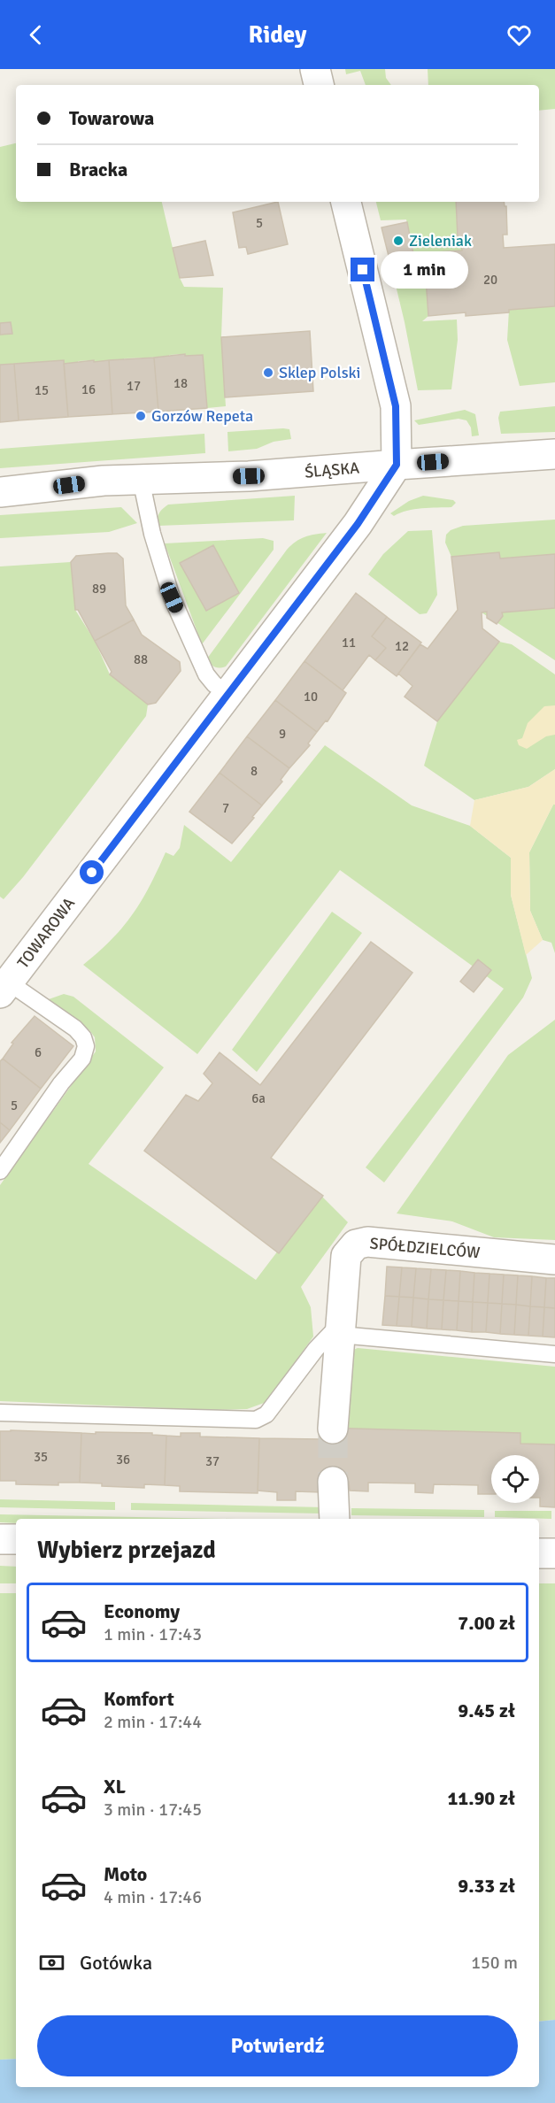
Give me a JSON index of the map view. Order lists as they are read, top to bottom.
{
  "streets": {
    "street": ["ŚLĄSKA", "TOWAROWA", "SPÓŁDZIELCÓW"]
  },
  "crossings": [
    ["ŚLĄSKA", "TOWAROWA"]
  ],
  "places": ["Zieleniak", "Sklep Polski", "Gorzów Repeta"],
  "house_numbers": [
    "5",
    "20",
    "18",
    "17",
    "16",
    "15",
    "89",
    "11",
    "12",
    "88",
    "10",
    "9",
    "8",
    "7",
    "6",
    "6a",
    "5",
    "35",
    "36",
    "37"
  ],
  "page": {
    "header": "Ridey",
    "banner": ["Towarowa", "Bracka"],
    "bubble": "1 min",
    "heading": "Wybierz przejazd",
    "list": [
      {
        "name": "Economy",
        "note": "1 min · 17:43",
        "value": "7.00 zł"
      },
      {
        "name": "Komfort",
        "note": "2 min · 17:44",
        "value": "9.45 zł"
      },
      {
        "name": "XL",
        "note": "3 min · 17:45",
        "value": "11.90 zł"
      },
      {
        "name": "Moto",
        "note": "4 min · 17:46",
        "value": "9.33 zł"
      }
    ],
    "pay": ["Gotówka", "150 m"],
    "buttons": "Potwierdź"
  }
}
